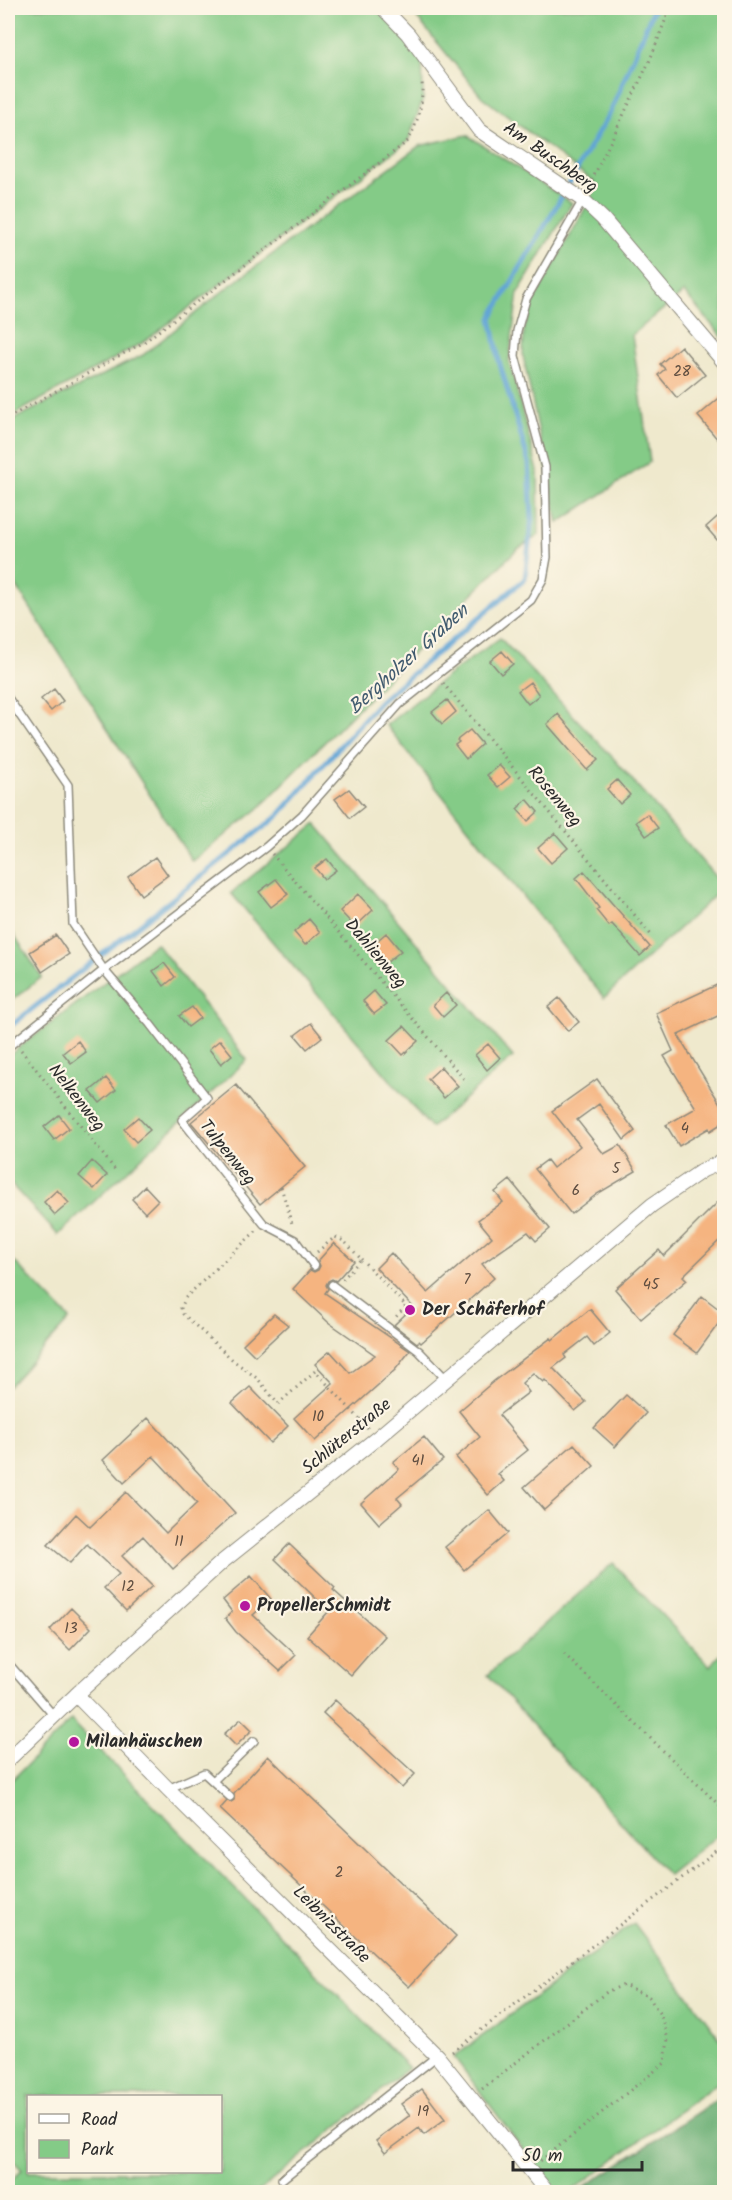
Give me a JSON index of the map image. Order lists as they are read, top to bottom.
{
  "streets": {
    "street": ["Am Buschberg", "Schlüterstraße", "Leibnizstraße"],
    "lane": ["Tulpenweg"],
    "path": ["Rosenweg", "Dahlienweg", "Nelkenweg"]
  },
  "crossings": [
    ["Schlüterstraße", "Leibnizstraße"]
  ],
  "water": ["Bergholzer Graben"],
  "places": ["Der Schäferhof", "PropellerSchmidt", "Milanhäuschen"],
  "house_numbers": [
    "28",
    "4",
    "5",
    "6",
    "7",
    "45",
    "10",
    "41",
    "11",
    "12",
    "13",
    "2",
    "19"
  ],
  "legend": ["Road", "Park"],
  "scale_bar": "50 m"
}
